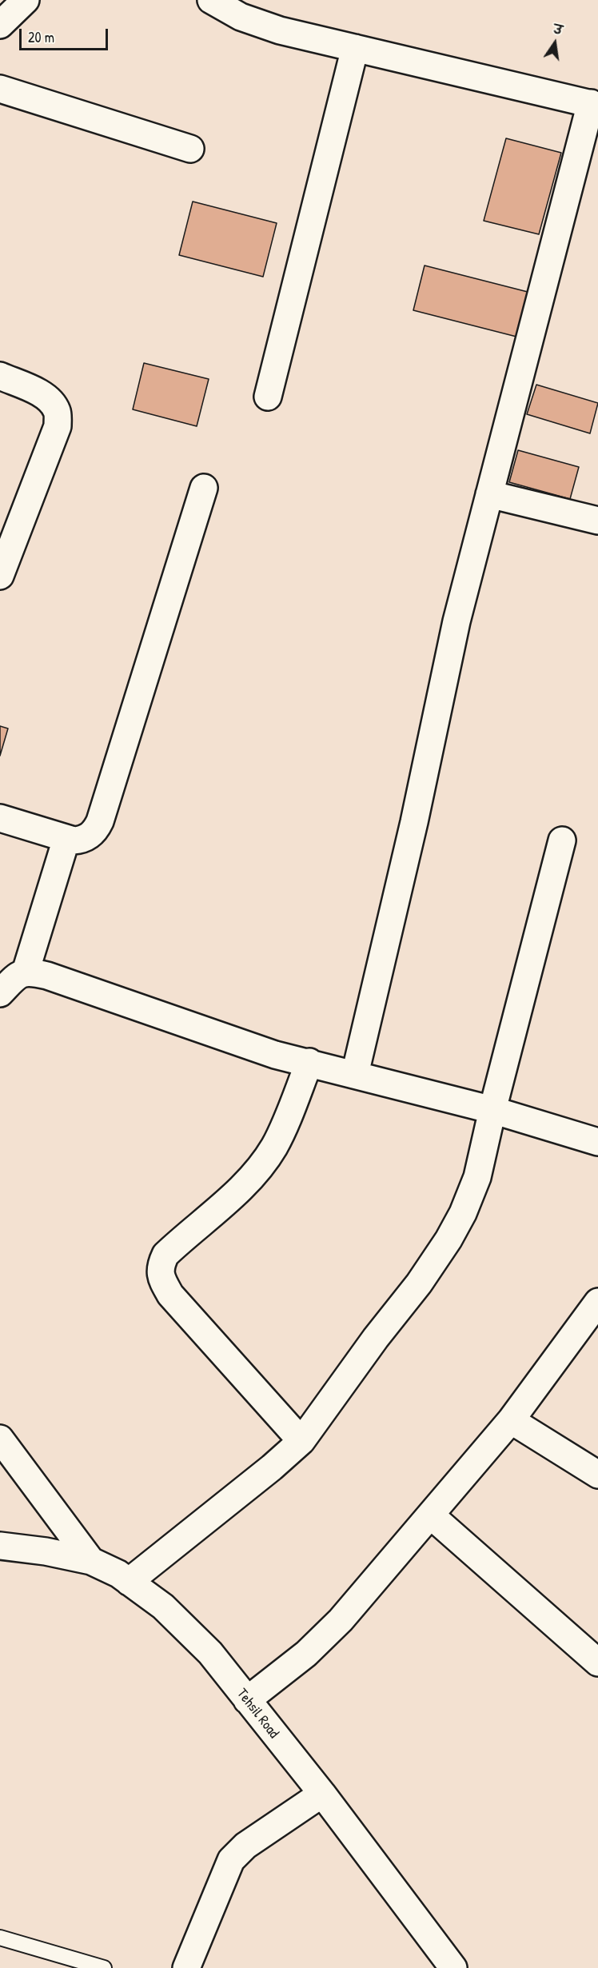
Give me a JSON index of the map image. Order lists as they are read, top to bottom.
{
  "streets": {
    "street": ["Tehsil Road"]
  },
  "scale_bar": "20 m",
  "north": "top"
}
